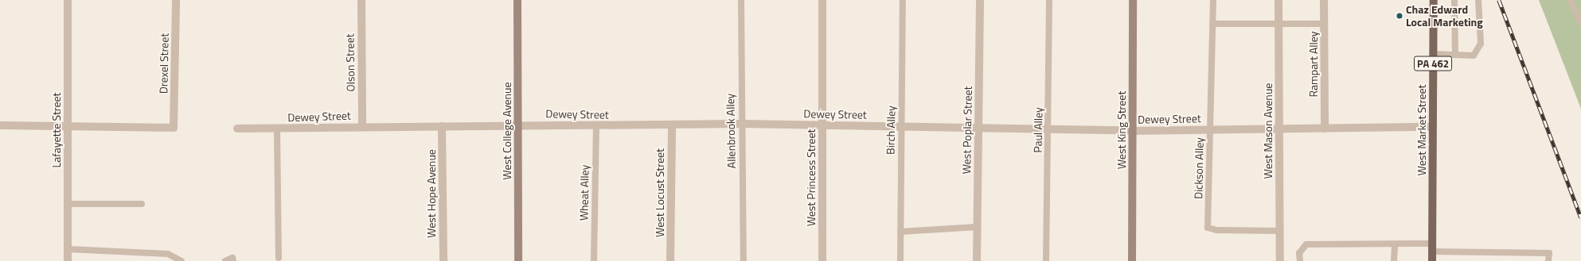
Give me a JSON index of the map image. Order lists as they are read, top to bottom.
{
  "streets": {
    "main road": ["PA 462", "West Market Street"],
    "street": [
      "Olson Street",
      "Drexel Street",
      "Rampart Alley",
      "Dewey Street",
      "Lafayette Street",
      "West Poplar Street",
      "West King Street",
      "West College Avenue",
      "West Mason Avenue",
      "West Princess Street",
      "West Locust Street",
      "West Hope Avenue"
    ],
    "lane": [
      "Birch Alley",
      "Paul Alley",
      "Allenbrook Alley",
      "Dickson Alley",
      "Wheat Alley"
    ]
  },
  "crossings": [
    ["Olson Street", "Dewey Street"],
    ["Drexel Street", "Lafayette Street"],
    ["Rampart Alley", "Dewey Street"],
    ["Dewey Street", "Birch Alley"],
    ["Dewey Street", "West Poplar Street"],
    ["Dewey Street", "Paul Alley"],
    ["Dewey Street", "West King Street"],
    ["Dewey Street", "West Market Street"],
    ["Dewey Street", "West College Avenue"],
    ["Dewey Street", "Allenbrook Alley"],
    ["Dewey Street", "West Mason Avenue"],
    ["Dewey Street", "Dickson Alley"],
    ["Dewey Street", "West Princess Street"],
    ["Dewey Street", "Wheat Alley"],
    ["Dewey Street", "West Locust Street"],
    ["Dewey Street", "West Hope Avenue"],
    ["West Mason Avenue", "Dickson Alley"]
  ],
  "places": ["Chaz Edward Local Marketing"]
}
